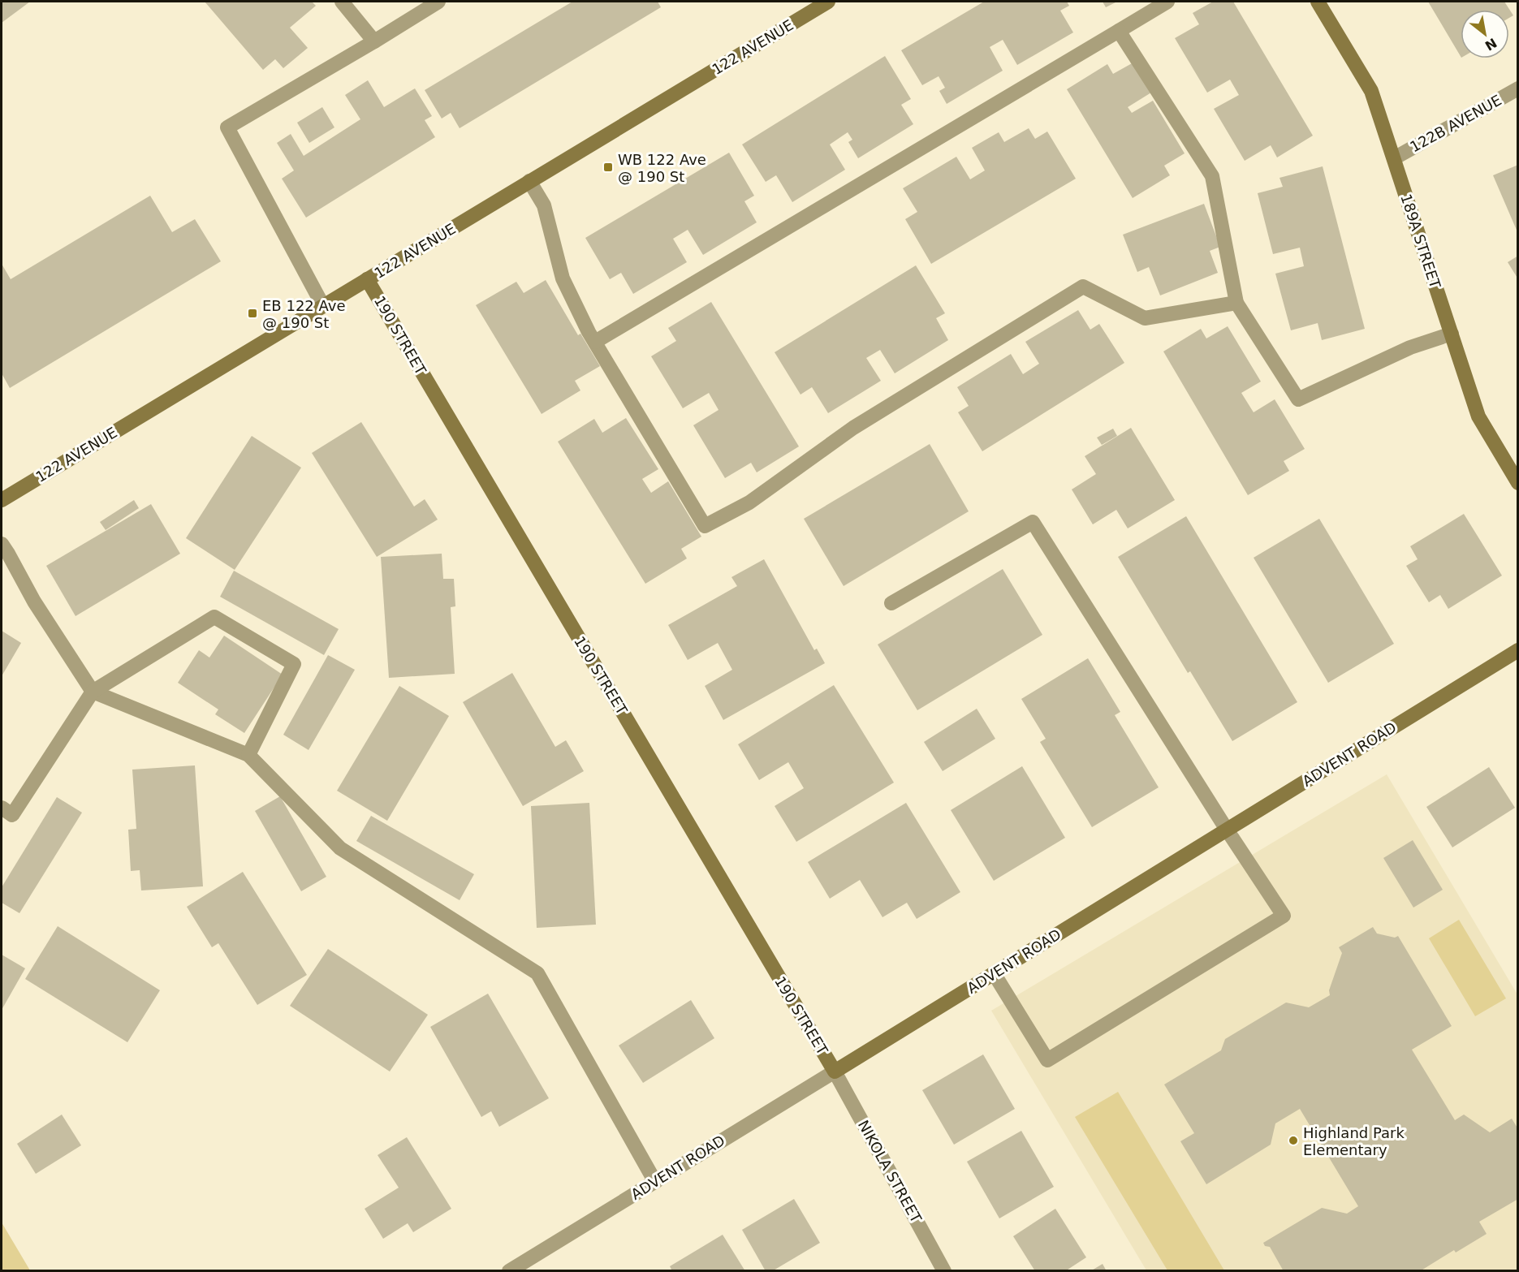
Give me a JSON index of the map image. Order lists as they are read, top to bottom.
{
  "streets": {
    "street": [
      "122 AVENUE",
      "122B AVENUE",
      "189A STREET",
      "190 STREET",
      "ADVENT ROAD",
      "NIKOLA STREET"
    ]
  },
  "crossings": [
    ["122 AVENUE", "190 STREET"],
    ["122B AVENUE", "189A STREET"],
    ["190 STREET", "ADVENT ROAD"],
    ["190 STREET", "NIKOLA STREET"],
    ["ADVENT ROAD", "NIKOLA STREET"]
  ],
  "places": {
    "transit": ["WB 122 Ave @ 190 St", "EB 122 Ave @ 190 St"],
    "other": ["Highland Park Elementary"]
  },
  "north": "bottom right"
}
